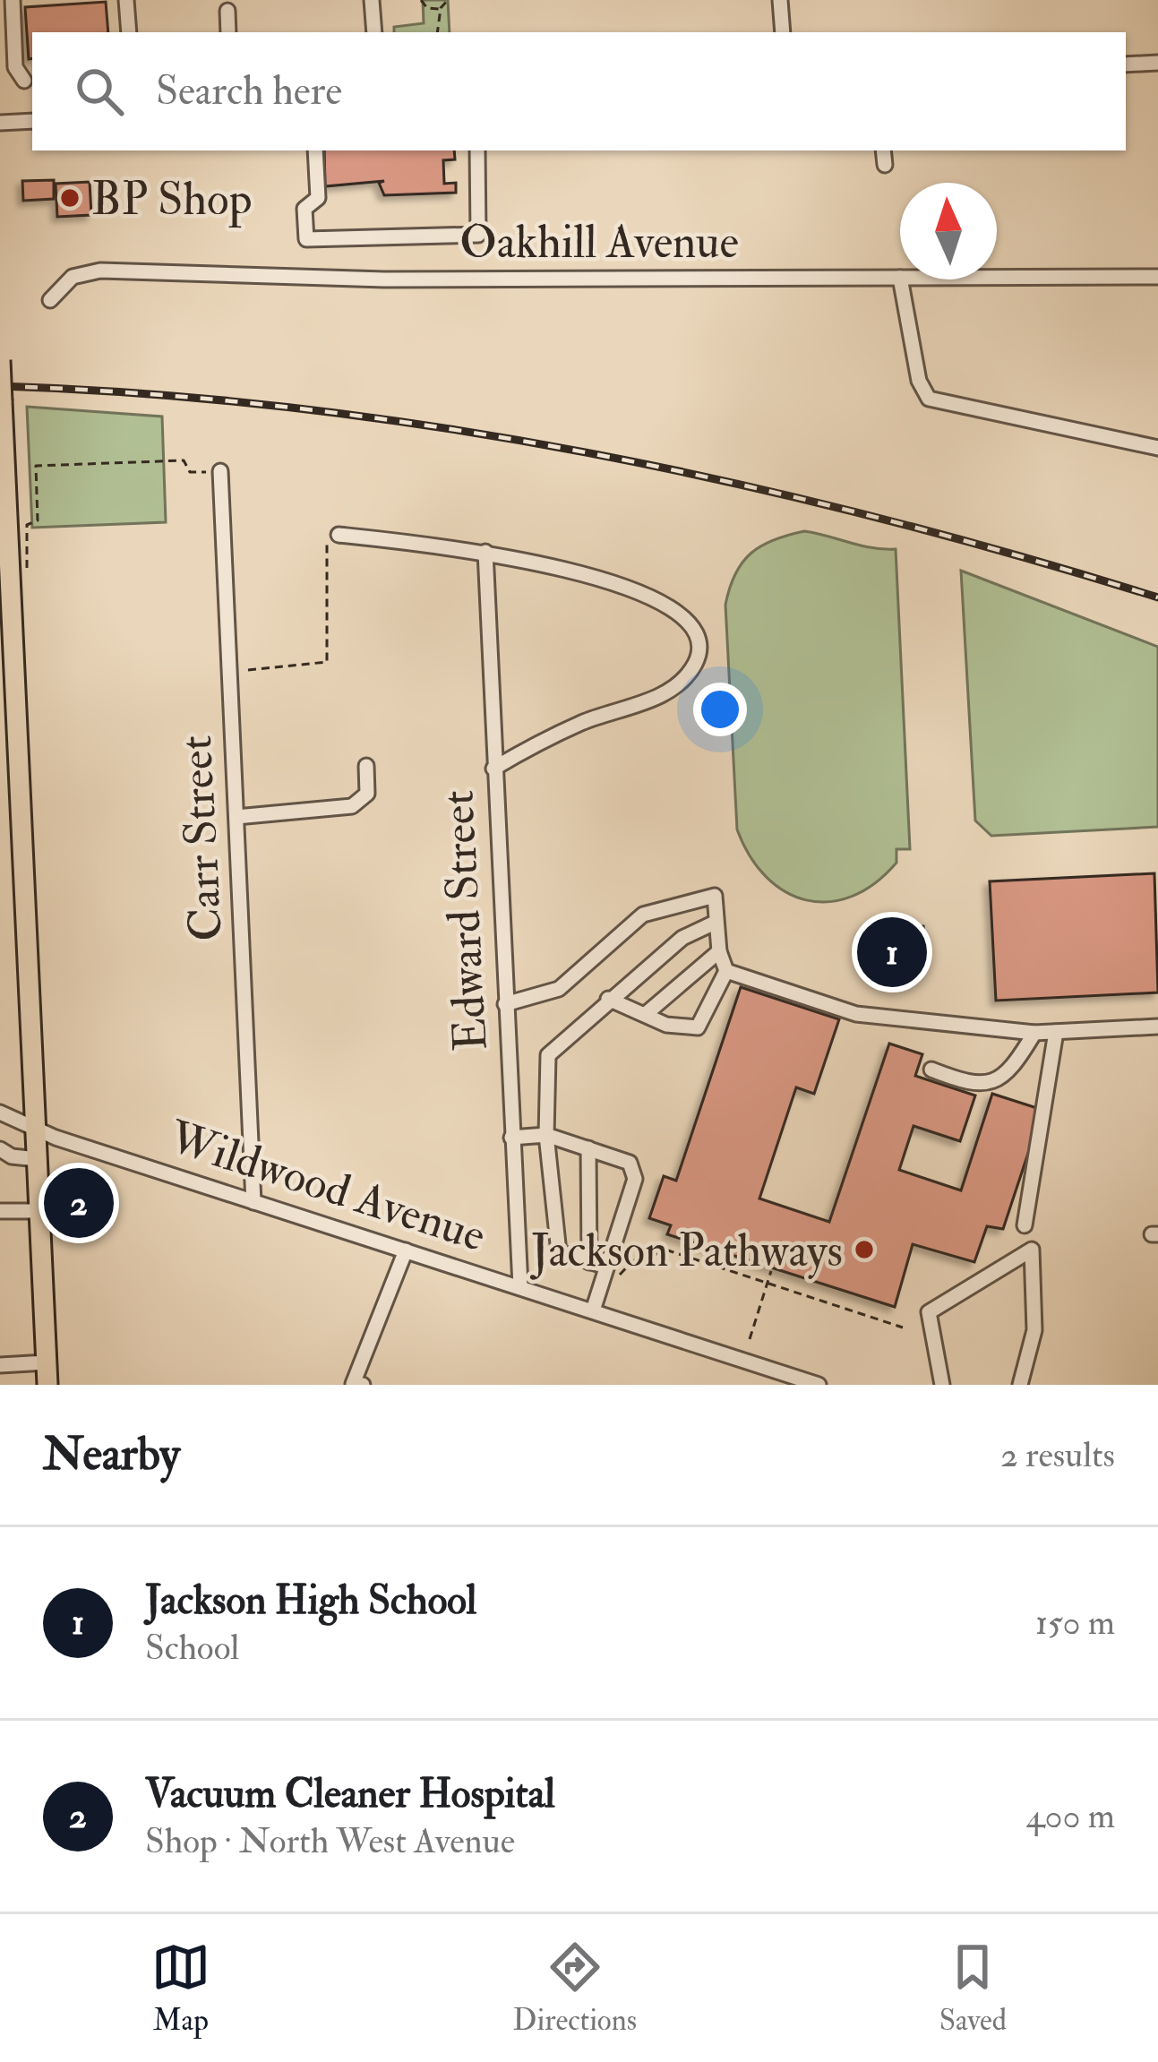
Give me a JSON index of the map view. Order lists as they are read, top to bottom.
{
  "streets": {
    "street": [
      "Oakhill Avenue",
      "Carr Street",
      "Edward Street",
      "Wildwood Avenue"
    ]
  },
  "crossings": [
    ["Carr Street", "Wildwood Avenue"],
    ["Edward Street", "Wildwood Avenue"]
  ],
  "places": ["BP Shop", "Jackson Pathways"],
  "north": "top",
  "page": {
    "search": "Search here",
    "pins": ["1", "2"],
    "heading": ["Nearby", "2 results"],
    "list": [
      {
        "mark": "1",
        "name": "Jackson High School",
        "note": "School",
        "value": "150 m"
      },
      {
        "mark": "2",
        "name": "Vacuum Cleaner Hospital",
        "note": "Shop · North West Avenue",
        "value": "400 m"
      }
    ],
    "nav": ["Map", "Directions", "Saved"]
  }
}
